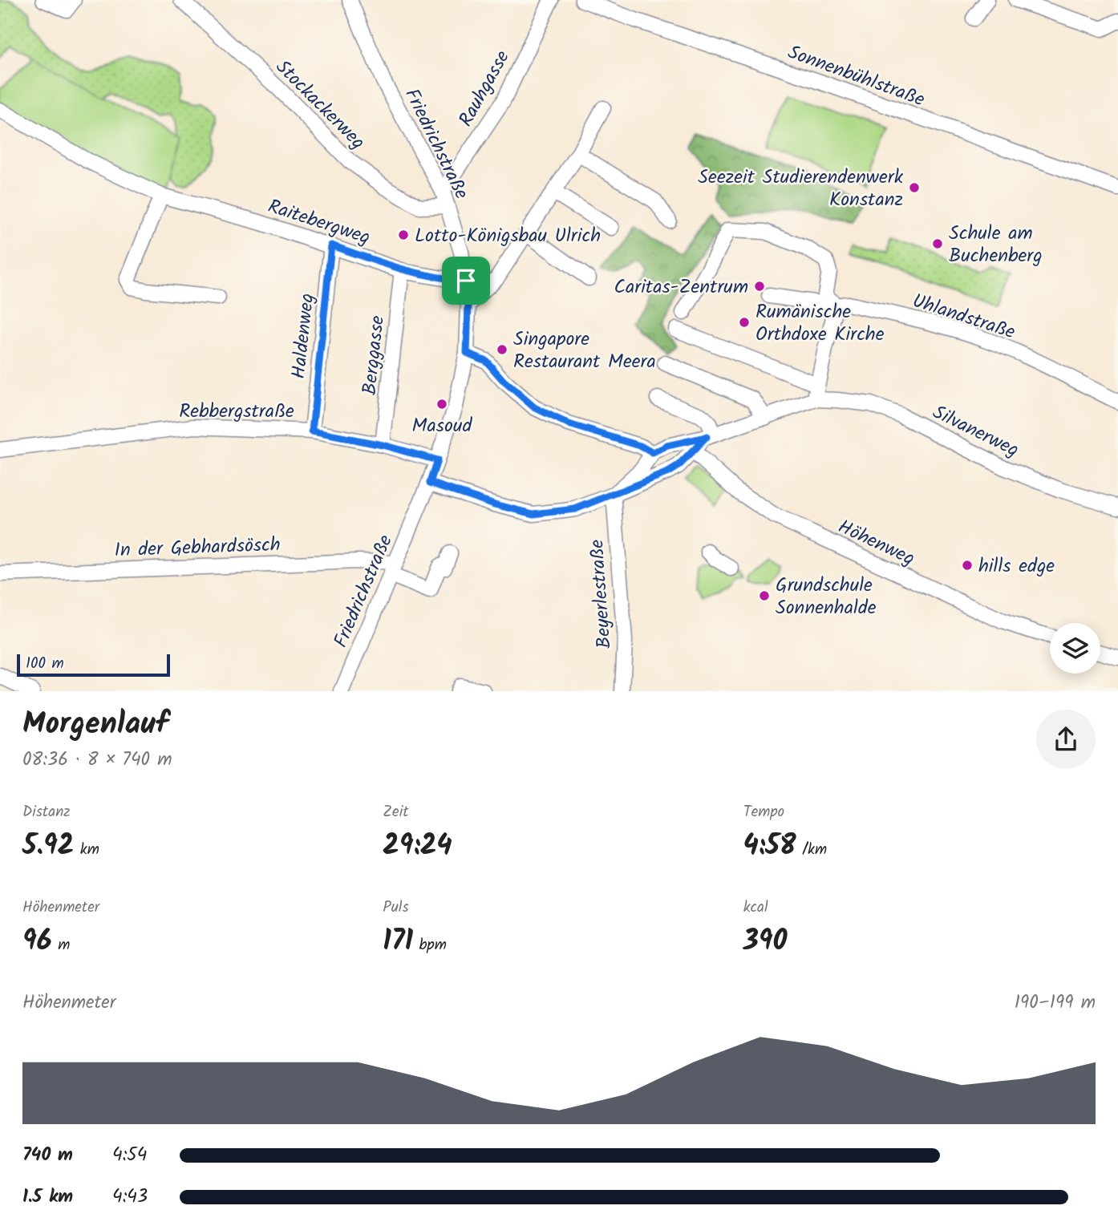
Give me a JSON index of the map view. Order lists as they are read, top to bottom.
{
  "streets": {
    "street": [
      "Sonnenbühlstraße",
      "Rauhgasse",
      "Stockackerweg",
      "Friedrichstraße",
      "Raitebergweg",
      "Uhlandstraße",
      "Haldenweg",
      "Berggasse",
      "Rebbergstraße",
      "Silvanerweg",
      "Höhenweg",
      "In der Gebhardsösch",
      "Beyerlestraße"
    ]
  },
  "crossings": [
    ["Rauhgasse", "Friedrichstraße"],
    ["Stockackerweg", "Friedrichstraße"],
    ["Friedrichstraße", "Raitebergweg"],
    ["Friedrichstraße", "Rebbergstraße"],
    ["Friedrichstraße", "In der Gebhardsösch"],
    ["Raitebergweg", "Haldenweg"],
    ["Raitebergweg", "Berggasse"],
    ["Haldenweg", "Rebbergstraße"],
    ["Berggasse", "Rebbergstraße"]
  ],
  "places": [
    "Seezeit Studierendenwerk Konstanz",
    "Lotto-Königsbau Ulrich",
    "Schule am Buchenberg",
    "Caritas-Zentrum",
    "Rumänische Orthdoxe Kirche",
    "Singapore Restaurant Meera",
    "Masoud",
    "hills edge",
    "Grundschule Sonnenhalde"
  ],
  "scale_bar": "100 m",
  "page": {
    "scale": "100 m",
    "heading": ["Morgenlauf", "08:36 · 8 × 740 m"],
    "stats": [
      ["Distanz", "5.92 km"],
      ["Zeit", "29:24"],
      ["Tempo", "4:58 /km"],
      ["Höhenmeter", "96 m"],
      ["Puls", "171 bpm"],
      ["kcal", "390"]
    ],
    "chart": ["Höhenmeter", "190–199 m"],
    "list": [
      {
        "name": "740 m",
        "note": "4:54"
      },
      {
        "name": "1.5 km",
        "note": "4:43"
      }
    ]
  }
}
